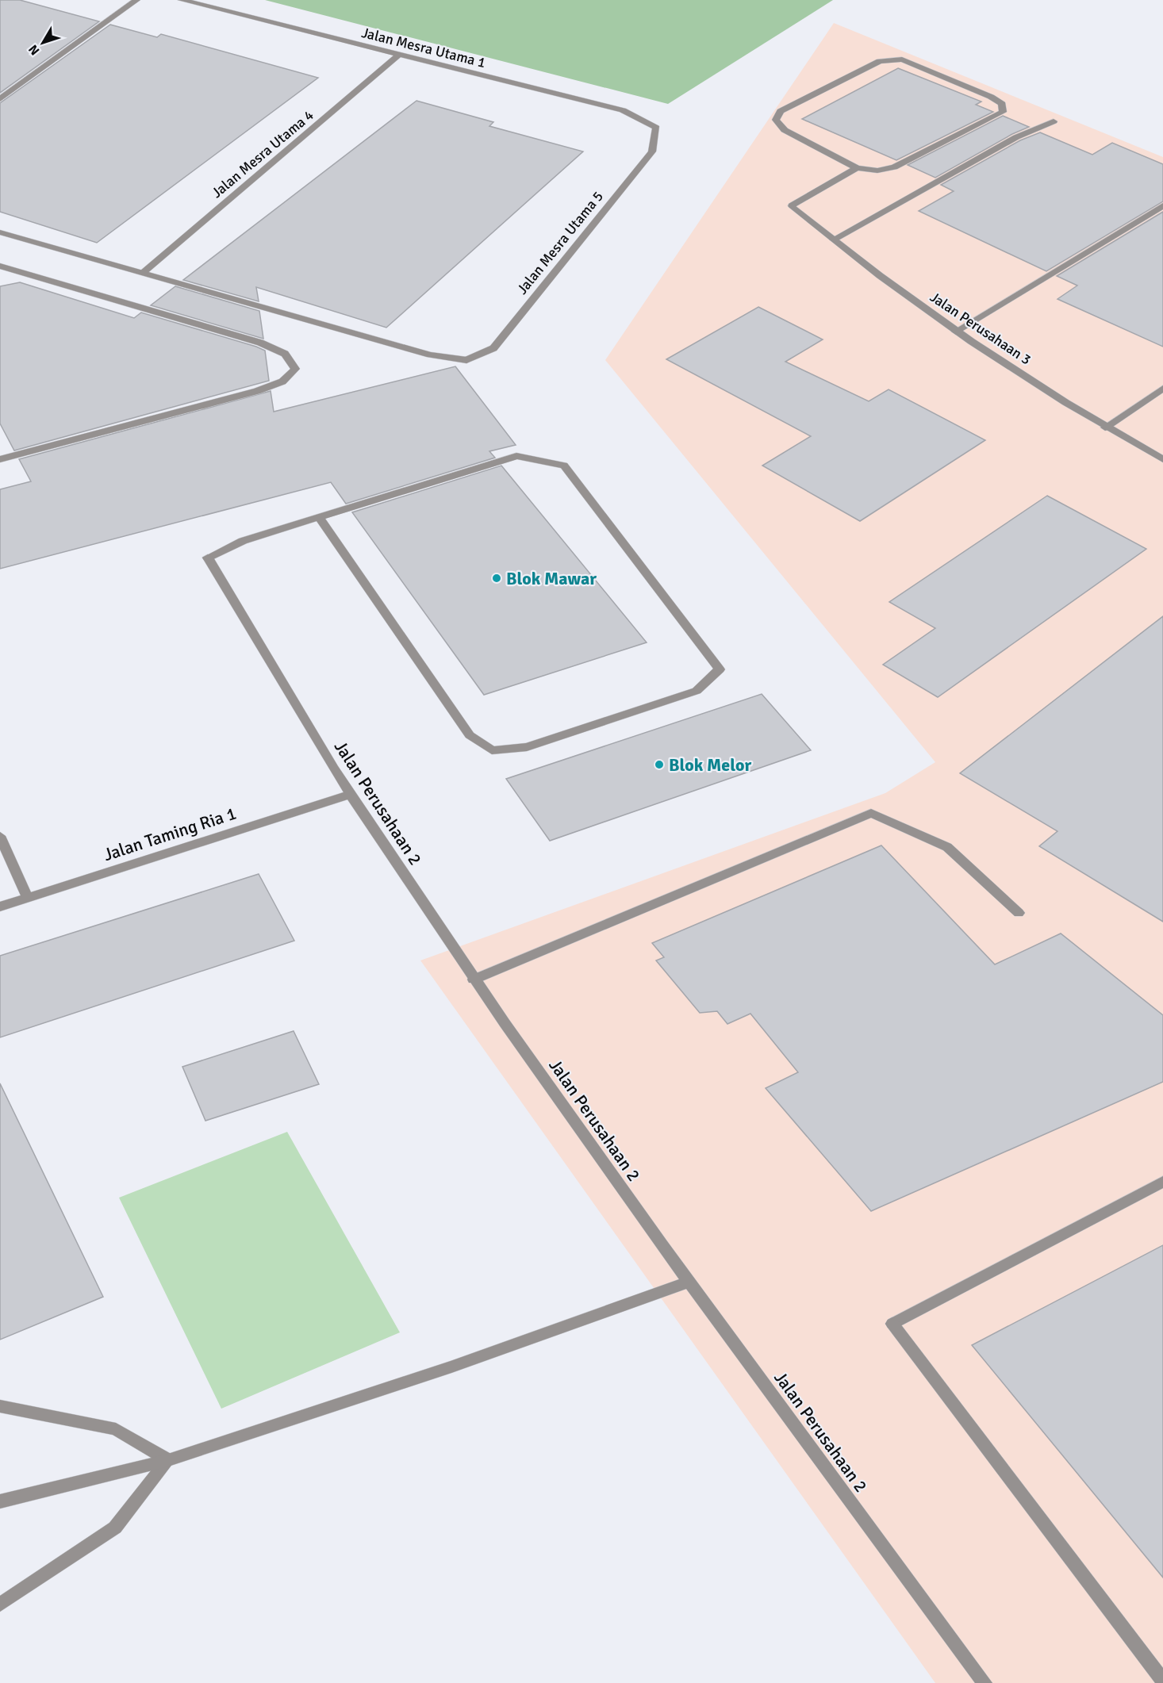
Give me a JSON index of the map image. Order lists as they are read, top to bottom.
{
  "streets": {
    "street": [
      "Jalan Mesra Utama 1",
      "Jalan Mesra Utama 4",
      "Jalan Mesra Utama 5",
      "Jalan Perusahaan 3",
      "Jalan Perusahaan 2",
      "Jalan Taming Ria 1"
    ]
  },
  "crossings": [
    ["Jalan Mesra Utama 1", "Jalan Mesra Utama 4"],
    ["Jalan Mesra Utama 1", "Jalan Mesra Utama 5"],
    ["Jalan Mesra Utama 4", "Jalan Mesra Utama 5"],
    ["Jalan Perusahaan 2", "Jalan Taming Ria 1"]
  ],
  "places": ["Blok Mawar", "Blok Melor"],
  "north": "bottom left"
}
